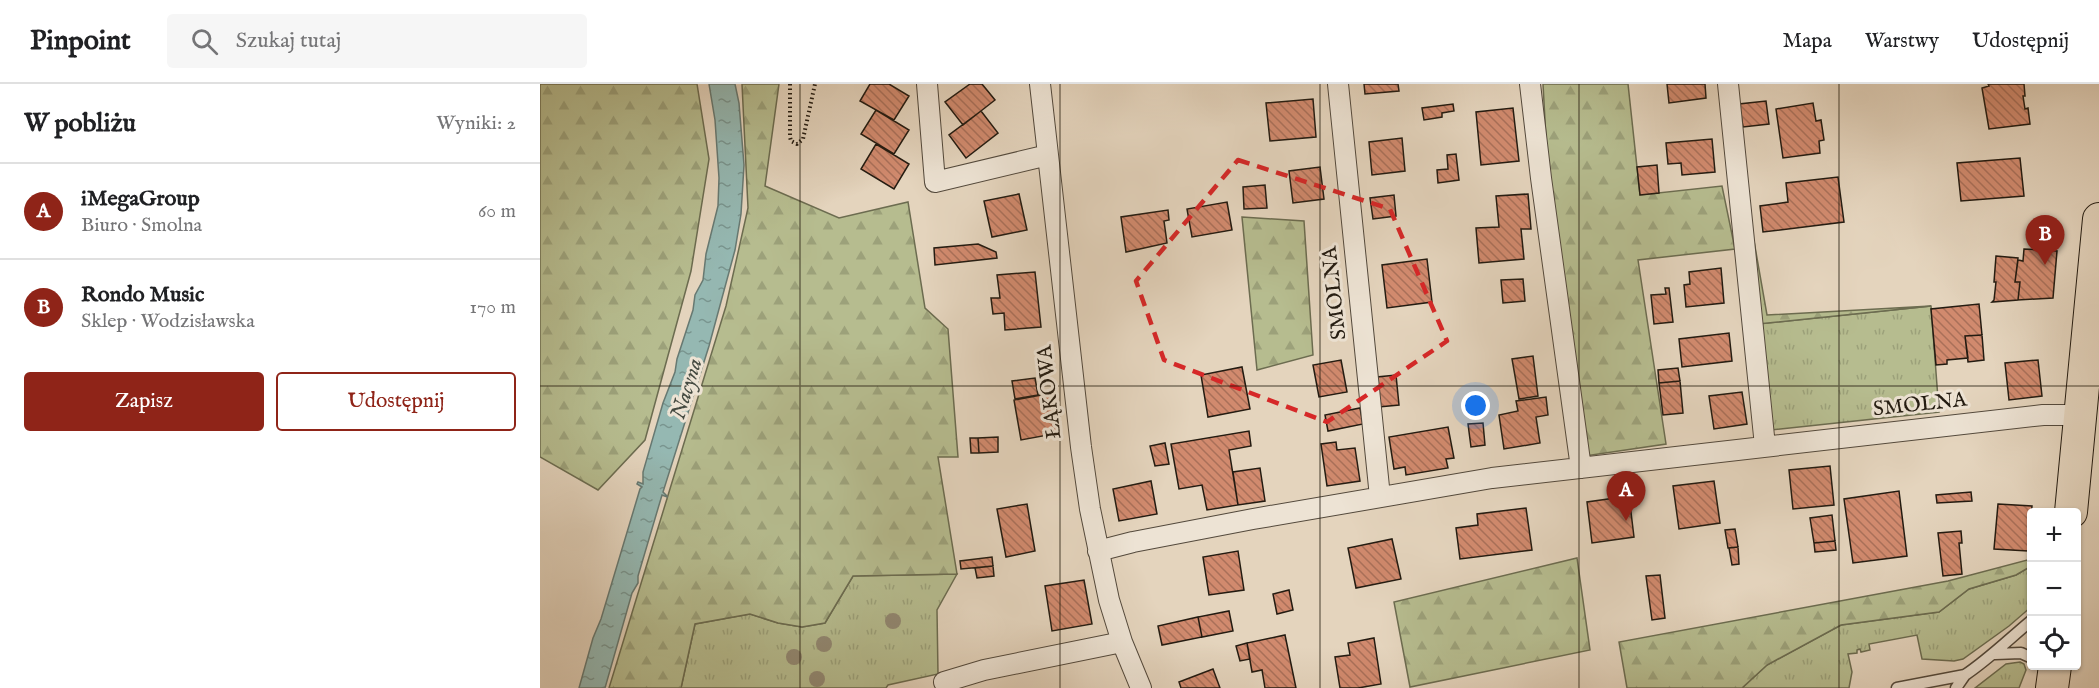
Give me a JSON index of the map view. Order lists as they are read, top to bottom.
{
  "streets": {
    "street": ["SMOLNA", "ŁĄKOWA"]
  },
  "crossings": [
    ["SMOLNA", "ŁĄKOWA"]
  ],
  "water": ["Nacyna"],
  "page": {
    "header": "Pinpoint",
    "search": "Szukaj tutaj",
    "nav": ["Mapa", "Warstwy", "Udostępnij"],
    "heading": ["W pobliżu", "Wyniki: 2"],
    "list": [
      {
        "mark": "A",
        "name": "iMegaGroup",
        "note": "Biuro · Smolna",
        "value": "60 m"
      },
      {
        "mark": "B",
        "name": "Rondo Music",
        "note": "Sklep · Wodzisławska",
        "value": "170 m"
      }
    ],
    "pins": ["B", "A"],
    "buttons": ["Zapisz", "Udostępnij"],
    "map_buttons": ["+", "−"]
  }
}
